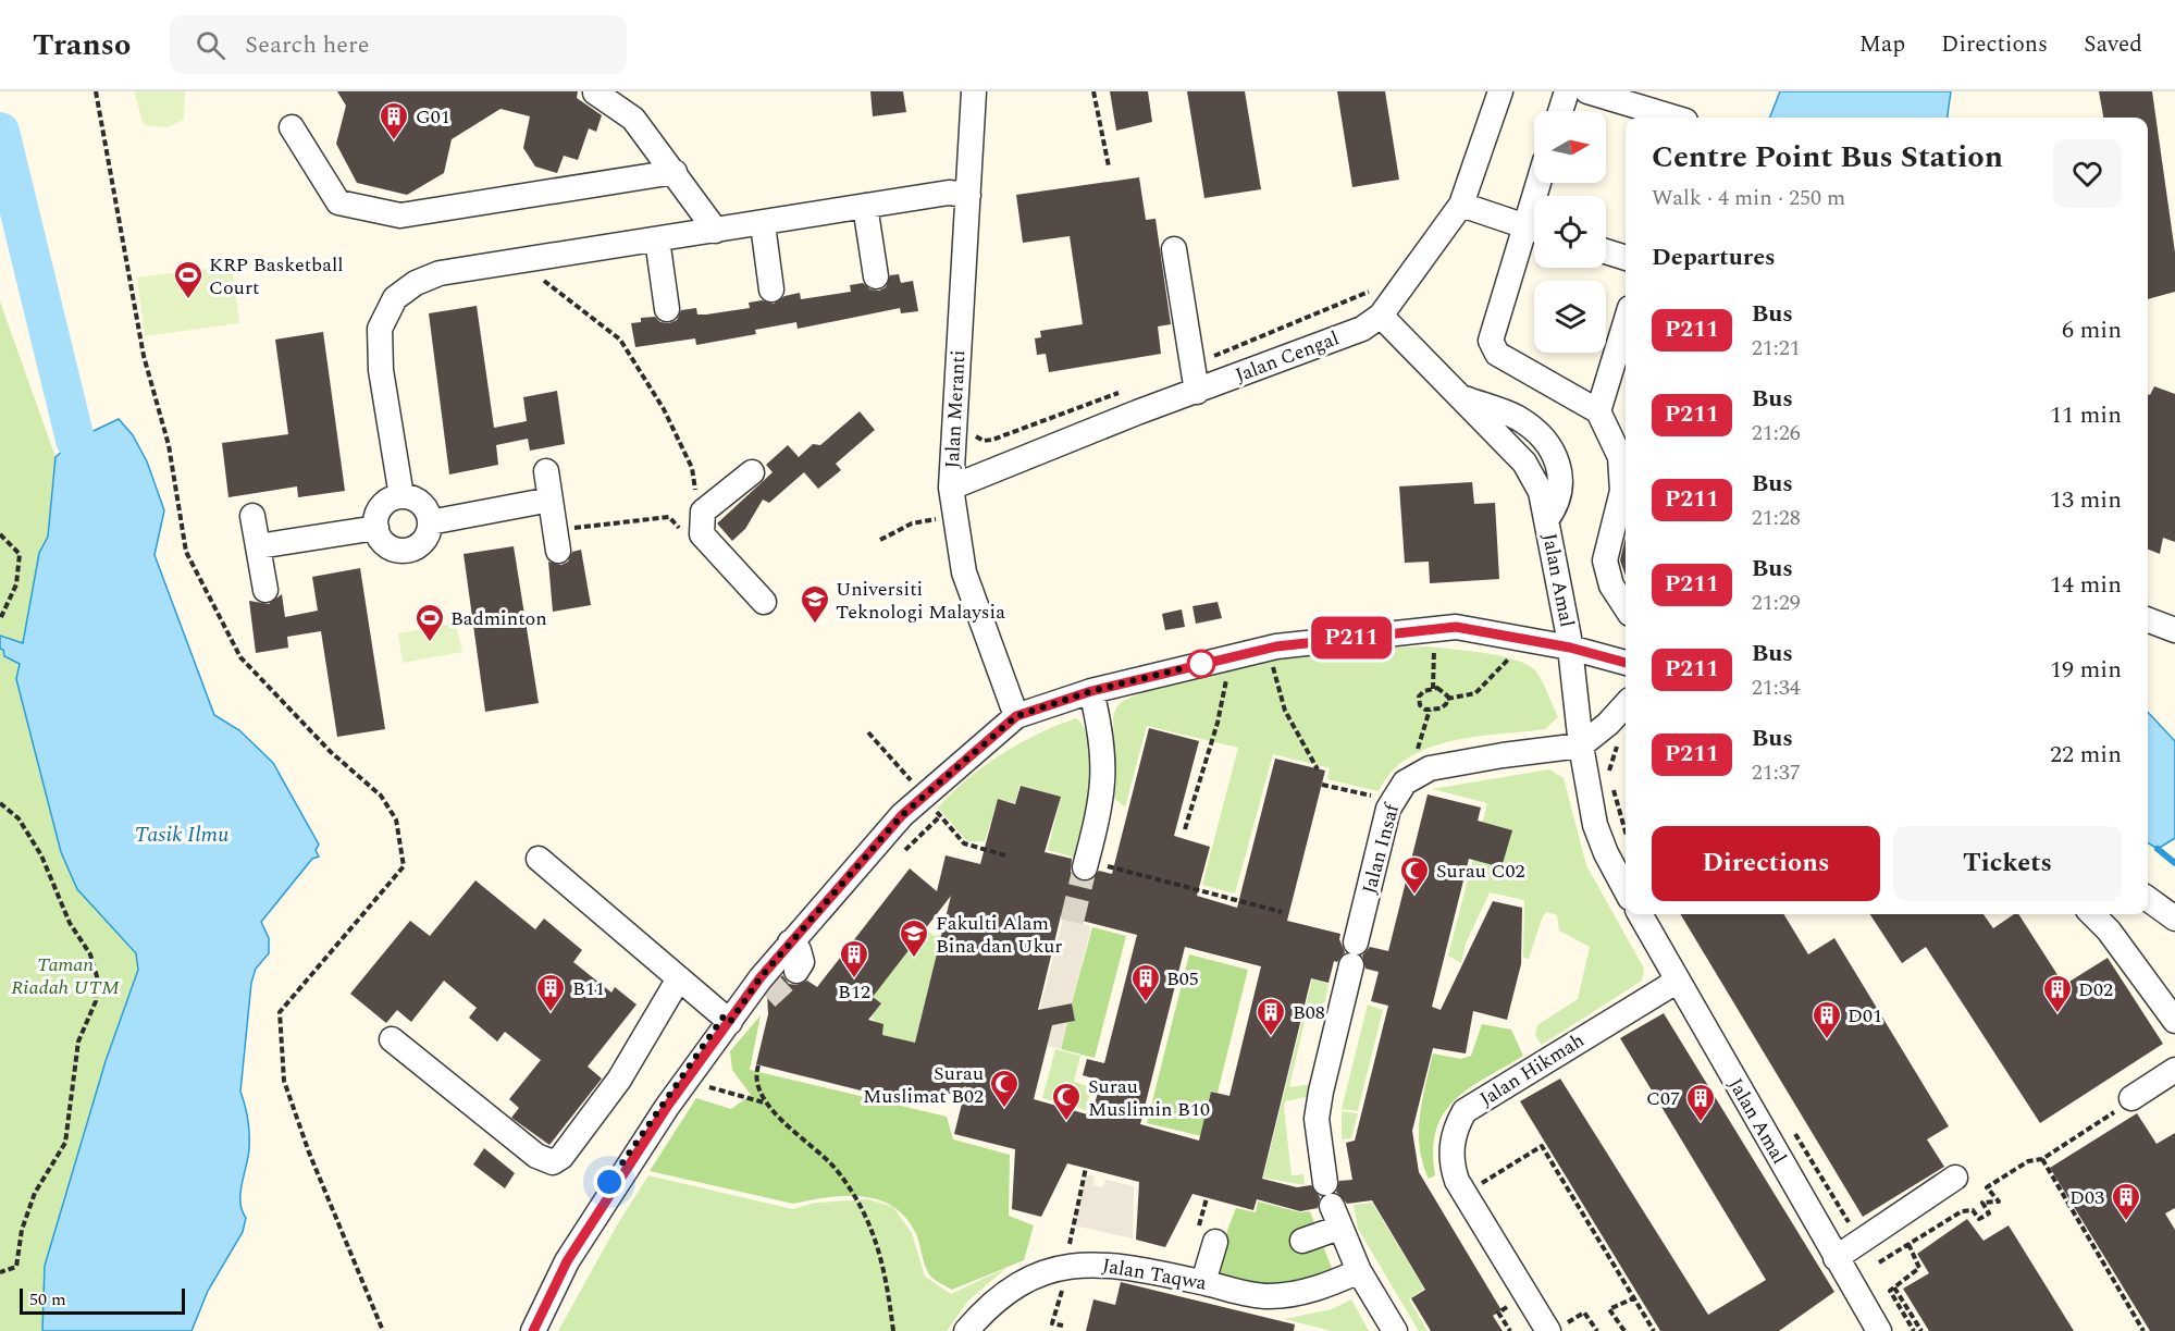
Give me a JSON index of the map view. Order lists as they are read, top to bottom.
{
  "streets": {
    "street": [
      "Jalan Cengal",
      "Jalan Meranti",
      "Jalan Amal",
      "Jalan Insaf",
      "Jalan Hikmah",
      "Jalan Taqwa"
    ]
  },
  "crossings": [
    ["Jalan Cengal", "Jalan Meranti"],
    ["Jalan Cengal", "Jalan Amal"],
    ["Jalan Amal", "Jalan Insaf"],
    ["Jalan Amal", "Jalan Hikmah"],
    ["Jalan Insaf", "Jalan Taqwa"]
  ],
  "water": ["Tasik Ilmu"],
  "parks": ["Taman Riadah UTM"],
  "places": {
    "building": [
      "G01",
      "B12",
      "B05",
      "B11",
      "D02",
      "B08",
      "D01",
      "C07",
      "D03"
    ],
    "sports": ["KRP Basketball Court", "Badminton"],
    "school or university": ["Universiti Teknologi Malaysia", "Fakulti Alam Bina dan Ukur"],
    "mosque": ["Surau C02", "Surau Muslimat B02", "Surau Muslimin B10"]
  },
  "lines": ["bus line P211"],
  "scale_bar": "50 m",
  "north": "right",
  "page": {
    "header": "Transo",
    "search": "Search here",
    "nav": ["Map", "Directions", "Saved"],
    "on_map": "P211",
    "heading": [
      ["Centre Point Bus Station", "Walk · 4 min · 250 m"],
      "Departures"
    ],
    "list": [
      {
        "mark": "P211",
        "name": "Bus",
        "note": "21:21",
        "value": "6 min"
      },
      {
        "mark": "P211",
        "name": "Bus",
        "note": "21:26",
        "value": "11 min"
      },
      {
        "mark": "P211",
        "name": "Bus",
        "note": "21:28",
        "value": "13 min"
      },
      {
        "mark": "P211",
        "name": "Bus",
        "note": "21:29",
        "value": "14 min"
      },
      {
        "mark": "P211",
        "name": "Bus",
        "note": "21:34",
        "value": "19 min"
      },
      {
        "mark": "P211",
        "name": "Bus",
        "note": "21:37",
        "value": "22 min"
      }
    ],
    "buttons": ["Directions", "Tickets"],
    "scale": "50 m"
  }
}
